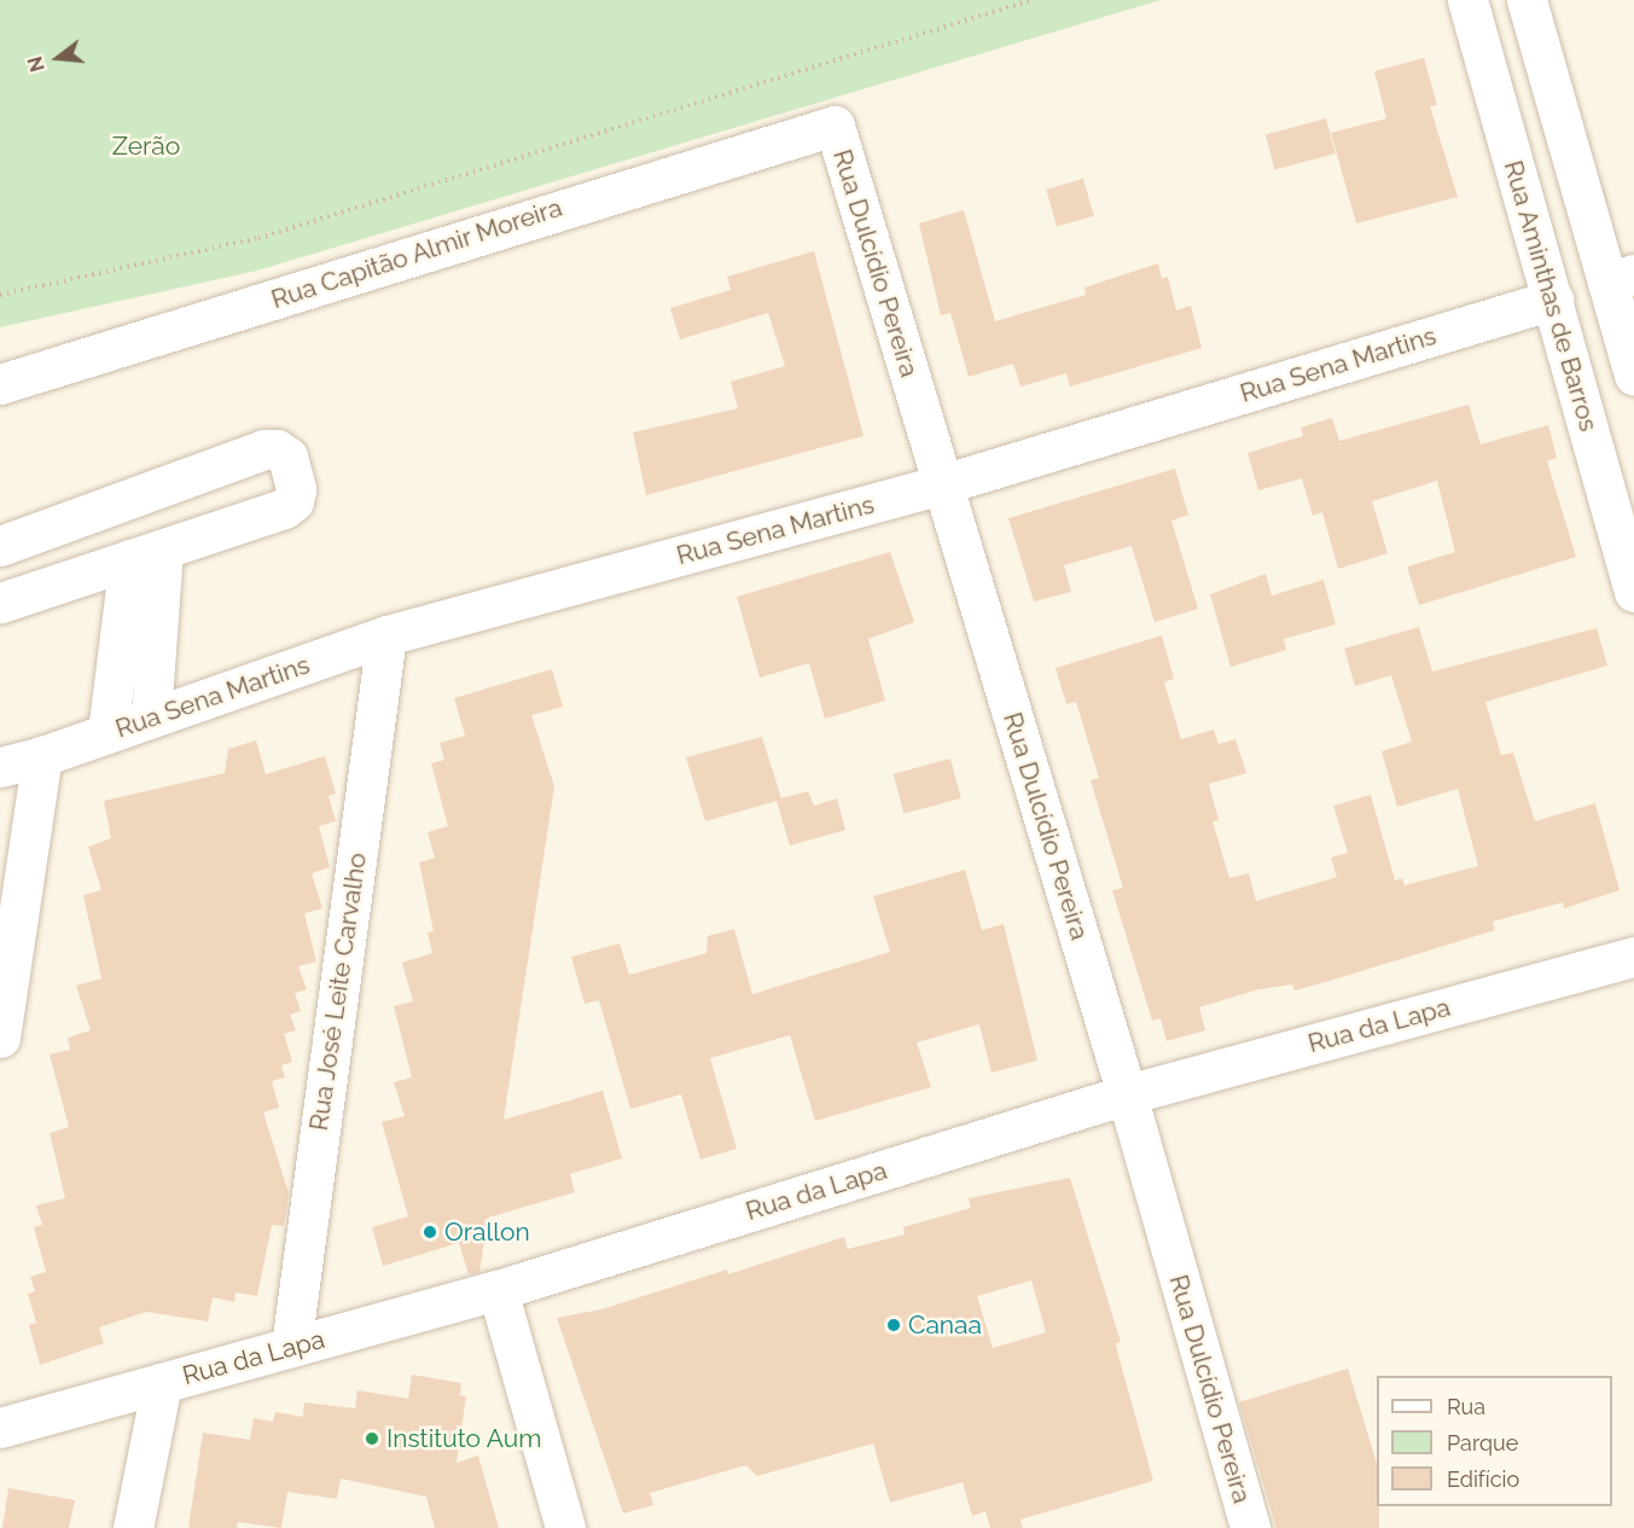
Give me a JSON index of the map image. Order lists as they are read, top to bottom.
{
  "streets": {
    "street": [
      "Rua Capitão Almir Moreira",
      "Rua Dulcídio Pereira",
      "Rua Aminthas de Barros",
      "Rua Sena Martins",
      "Rua José Leite Carvalho",
      "Rua da Lapa"
    ]
  },
  "crossings": [
    ["Rua Capitão Almir Moreira", "Rua Dulcídio Pereira"],
    ["Rua Dulcídio Pereira", "Rua Sena Martins"],
    ["Rua Dulcídio Pereira", "Rua da Lapa"],
    ["Rua Aminthas de Barros", "Rua Sena Martins"],
    ["Rua Sena Martins", "Rua José Leite Carvalho"],
    ["Rua José Leite Carvalho", "Rua da Lapa"]
  ],
  "parks": ["Zerão"],
  "places": ["Orallon", "Canaa", "Instituto Aum"],
  "legend": ["Rua", "Parque", "Edifício"],
  "north": "left"
}
